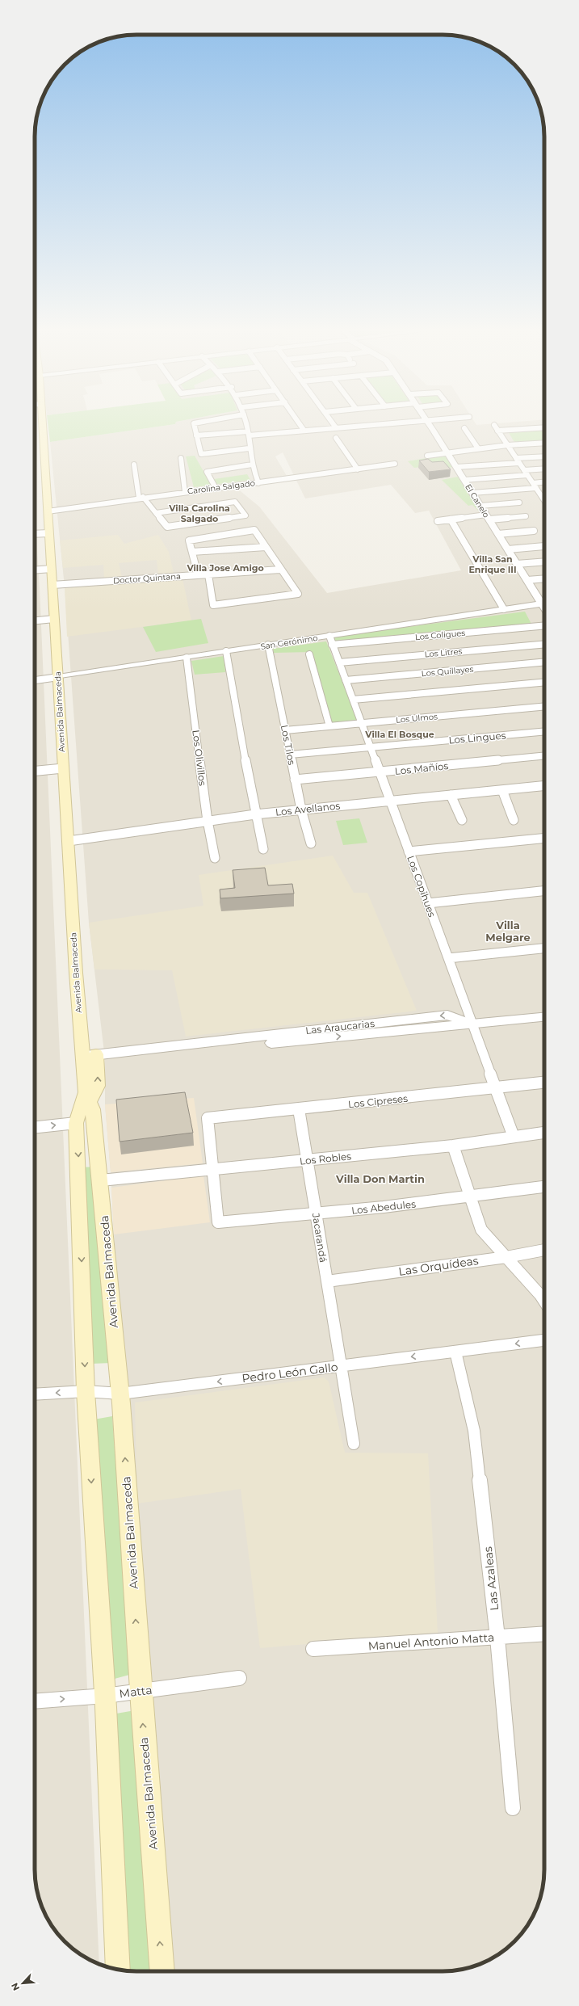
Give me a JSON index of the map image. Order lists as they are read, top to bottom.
{
  "streets": {
    "main road": ["Avenida Balmaceda"],
    "street": [
      "Carolina Salgado",
      "El Canelo",
      "Doctor Quintana",
      "Los Coligues",
      "San Gerónimo",
      "Los Litres",
      "Los Quillayes",
      "Los Ulmos",
      "Los Lingues",
      "Los Tilos",
      "Los Olivillos",
      "Los Mañíos",
      "Los Avellanos",
      "Los Copihues",
      "Las Araucarias",
      "Los Cipreses",
      "Los Robles",
      "Los Abedules",
      "Jacarandá",
      "Las Orquídeas",
      "Pedro León Gallo",
      "Las Azaleas",
      "Manuel Antonio Matta",
      "Matta"
    ]
  },
  "crossings": [
    ["Carolina Salgado", "Avenida Balmaceda"],
    ["Doctor Quintana", "Avenida Balmaceda"],
    ["Los Coligues", "San Gerónimo"],
    ["Los Coligues", "Los Copihues"],
    ["San Gerónimo", "Avenida Balmaceda"],
    ["San Gerónimo", "Los Tilos"],
    ["San Gerónimo", "Los Olivillos"],
    ["San Gerónimo", "Los Copihues"],
    ["Los Litres", "Los Copihues"],
    ["Los Quillayes", "Los Copihues"],
    ["Avenida Balmaceda", "Los Avellanos"],
    ["Avenida Balmaceda", "Las Araucarias"],
    ["Avenida Balmaceda", "Los Robles"],
    ["Avenida Balmaceda", "Pedro León Gallo"],
    ["Avenida Balmaceda", "Matta"],
    ["Los Ulmos", "Los Tilos"],
    ["Los Ulmos", "Los Copihues"],
    ["Los Lingues", "Los Tilos"],
    ["Los Lingues", "Los Copihues"],
    ["Los Tilos", "Los Mañíos"],
    ["Los Tilos", "Los Avellanos"],
    ["Los Olivillos", "Los Avellanos"],
    ["Los Mañíos", "Los Copihues"],
    ["Los Avellanos", "Los Copihues"],
    ["Los Copihues", "Las Araucarias"],
    ["Los Copihues", "Los Cipreses"],
    ["Los Copihues", "Los Robles"],
    ["Los Cipreses", "Los Robles"],
    ["Los Cipreses", "Los Abedules"],
    ["Los Cipreses", "Jacarandá"],
    ["Los Robles", "Los Abedules"],
    ["Los Robles", "Jacarandá"],
    ["Los Abedules", "Jacarandá"],
    ["Jacarandá", "Las Orquídeas"],
    ["Jacarandá", "Pedro León Gallo"],
    ["Pedro León Gallo", "Las Azaleas"],
    ["Las Azaleas", "Manuel Antonio Matta"]
  ],
  "one_way": ["Pedro León Gallo"],
  "districts": [
    "Villa Carolina Salgado",
    "Villa San Enrique III",
    "Villa Jose Amigo",
    "Villa El Bosque",
    "Villa Melgare",
    "Villa Don Martin"
  ],
  "north": "bottom left"
}
